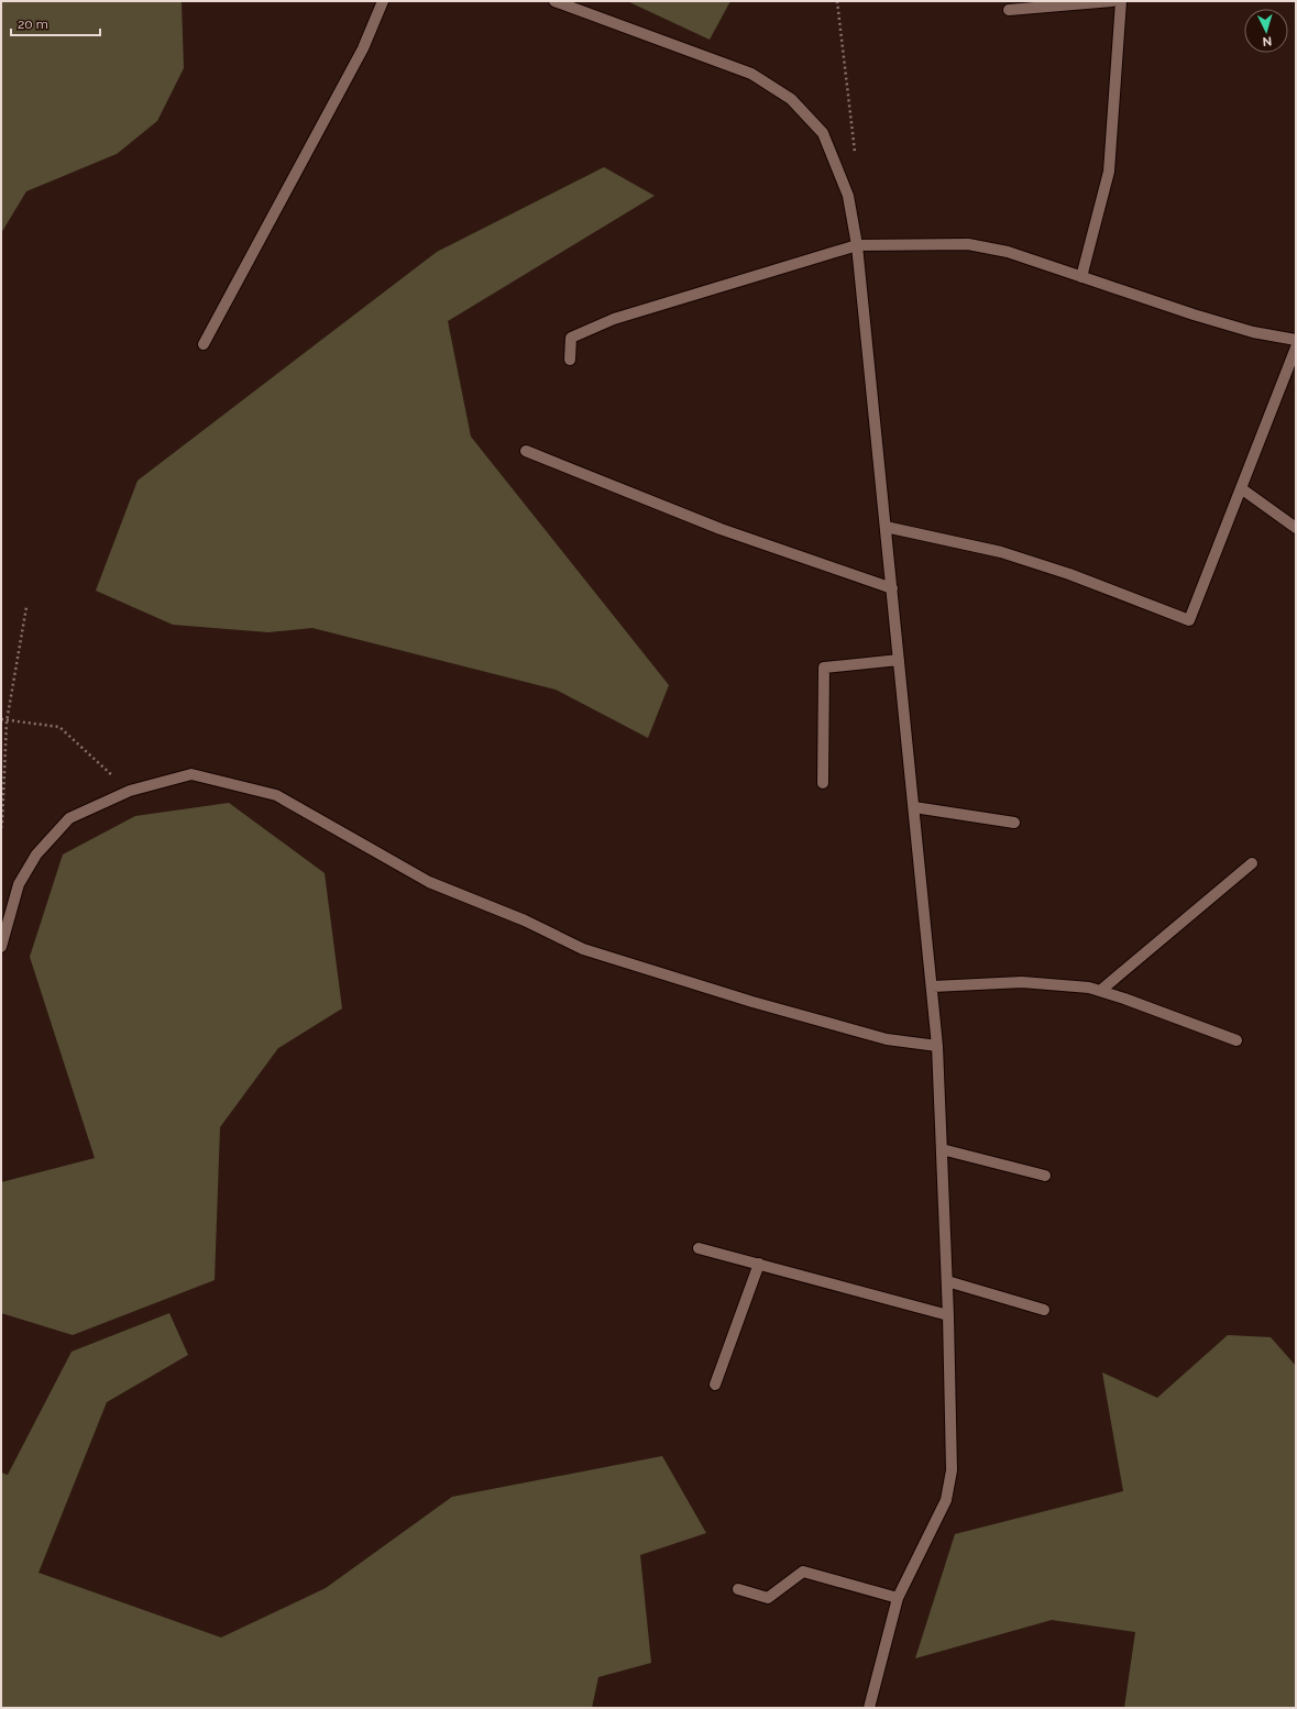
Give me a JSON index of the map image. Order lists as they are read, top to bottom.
{
  "scale_bar": "20 m",
  "north": "bottom"
}
